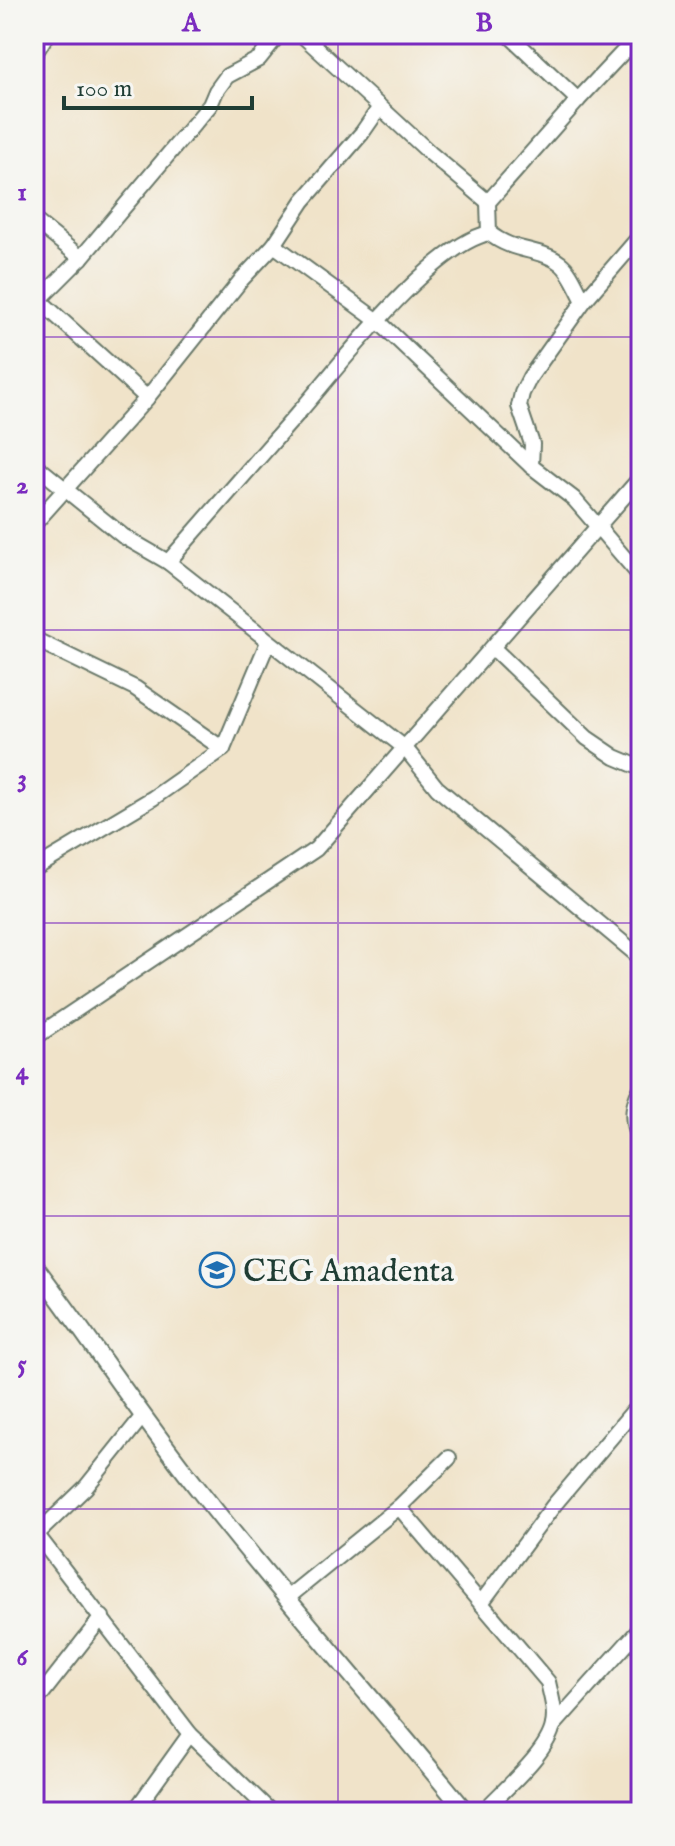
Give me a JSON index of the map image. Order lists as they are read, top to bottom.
{
  "places": {
    "school or university": ["CEG Amadenta"]
  },
  "scale_bar": "100 m",
  "grid": {
    "columns": ["A", "B"],
    "rows": [
      "1",
      "2",
      "3",
      "4",
      "5",
      "6"
    ]
  }
}
